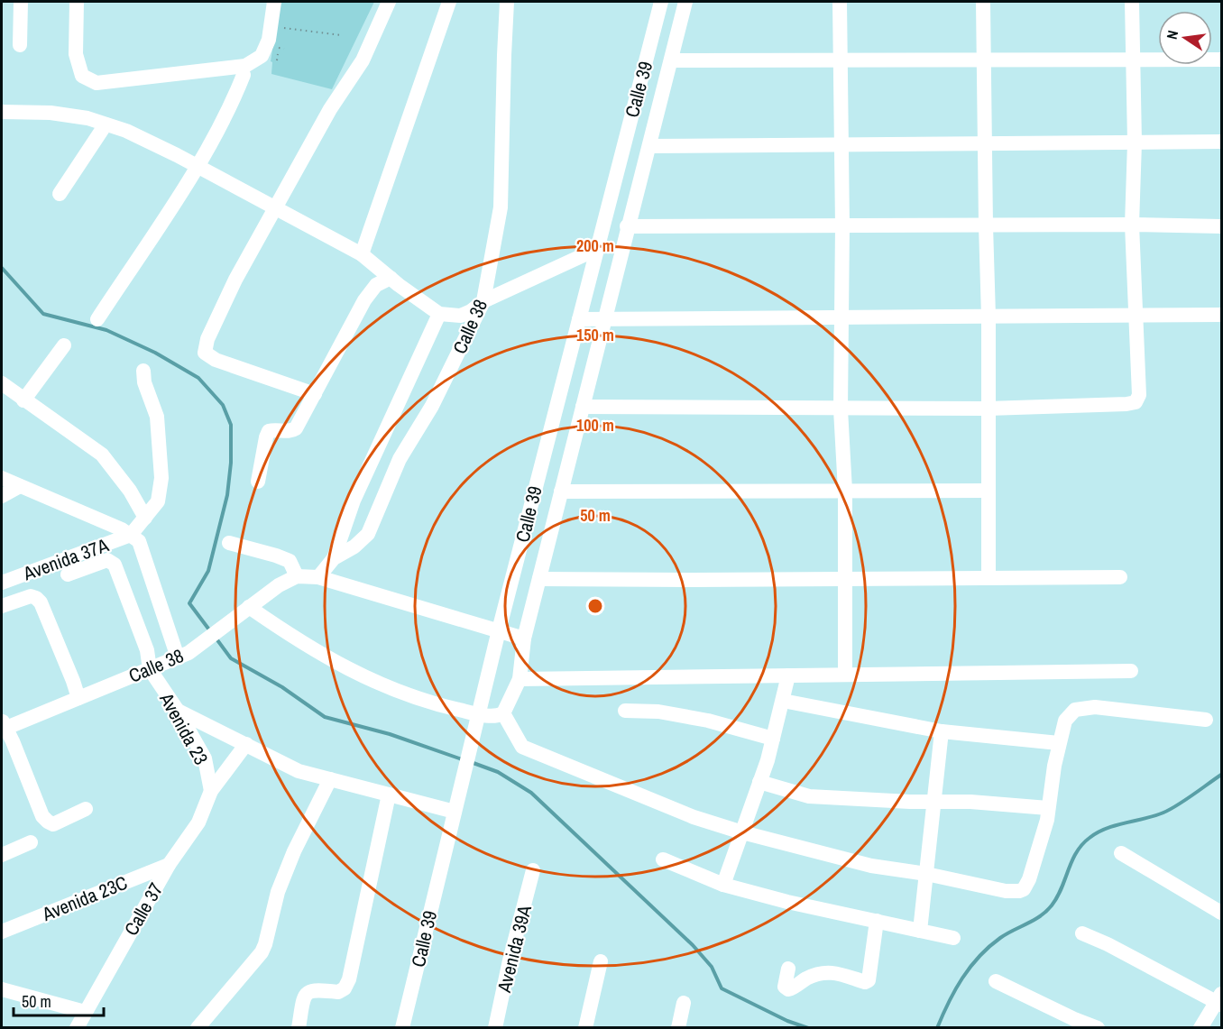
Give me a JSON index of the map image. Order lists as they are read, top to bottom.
{
  "streets": {
    "street": [
      "Calle 39",
      "Calle 38",
      "Avenida 37A",
      "Avenida 23",
      "Avenida 23C",
      "Calle 37",
      "Avenida 39A"
    ]
  },
  "crossings": [
    ["Calle 38", "Avenida 23"],
    ["Avenida 23", "Calle 37"],
    ["Avenida 23C", "Calle 37"]
  ],
  "scale_bar": "50 m",
  "north": "left",
  "rings": [
    "200 m",
    "150 m",
    "100 m",
    "50 m"
  ]
}
